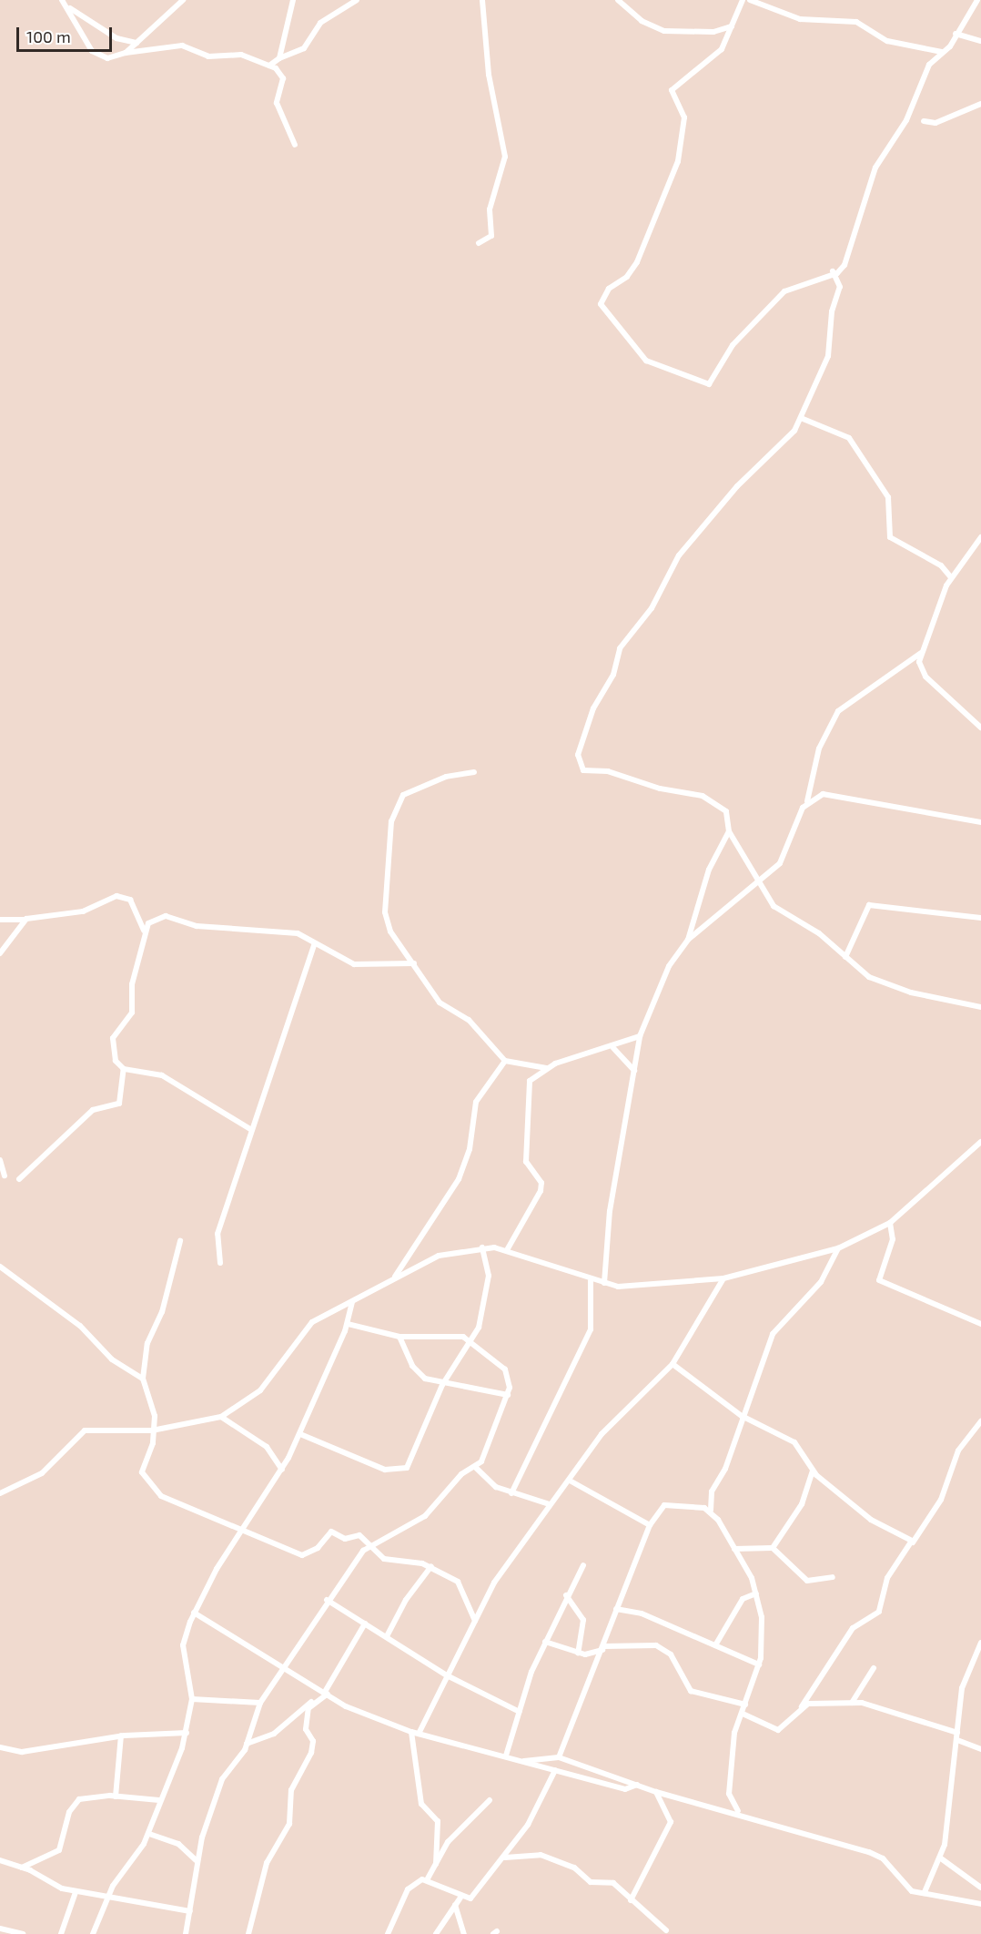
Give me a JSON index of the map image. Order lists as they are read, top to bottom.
{
  "scale_bar": "100 m"
}
